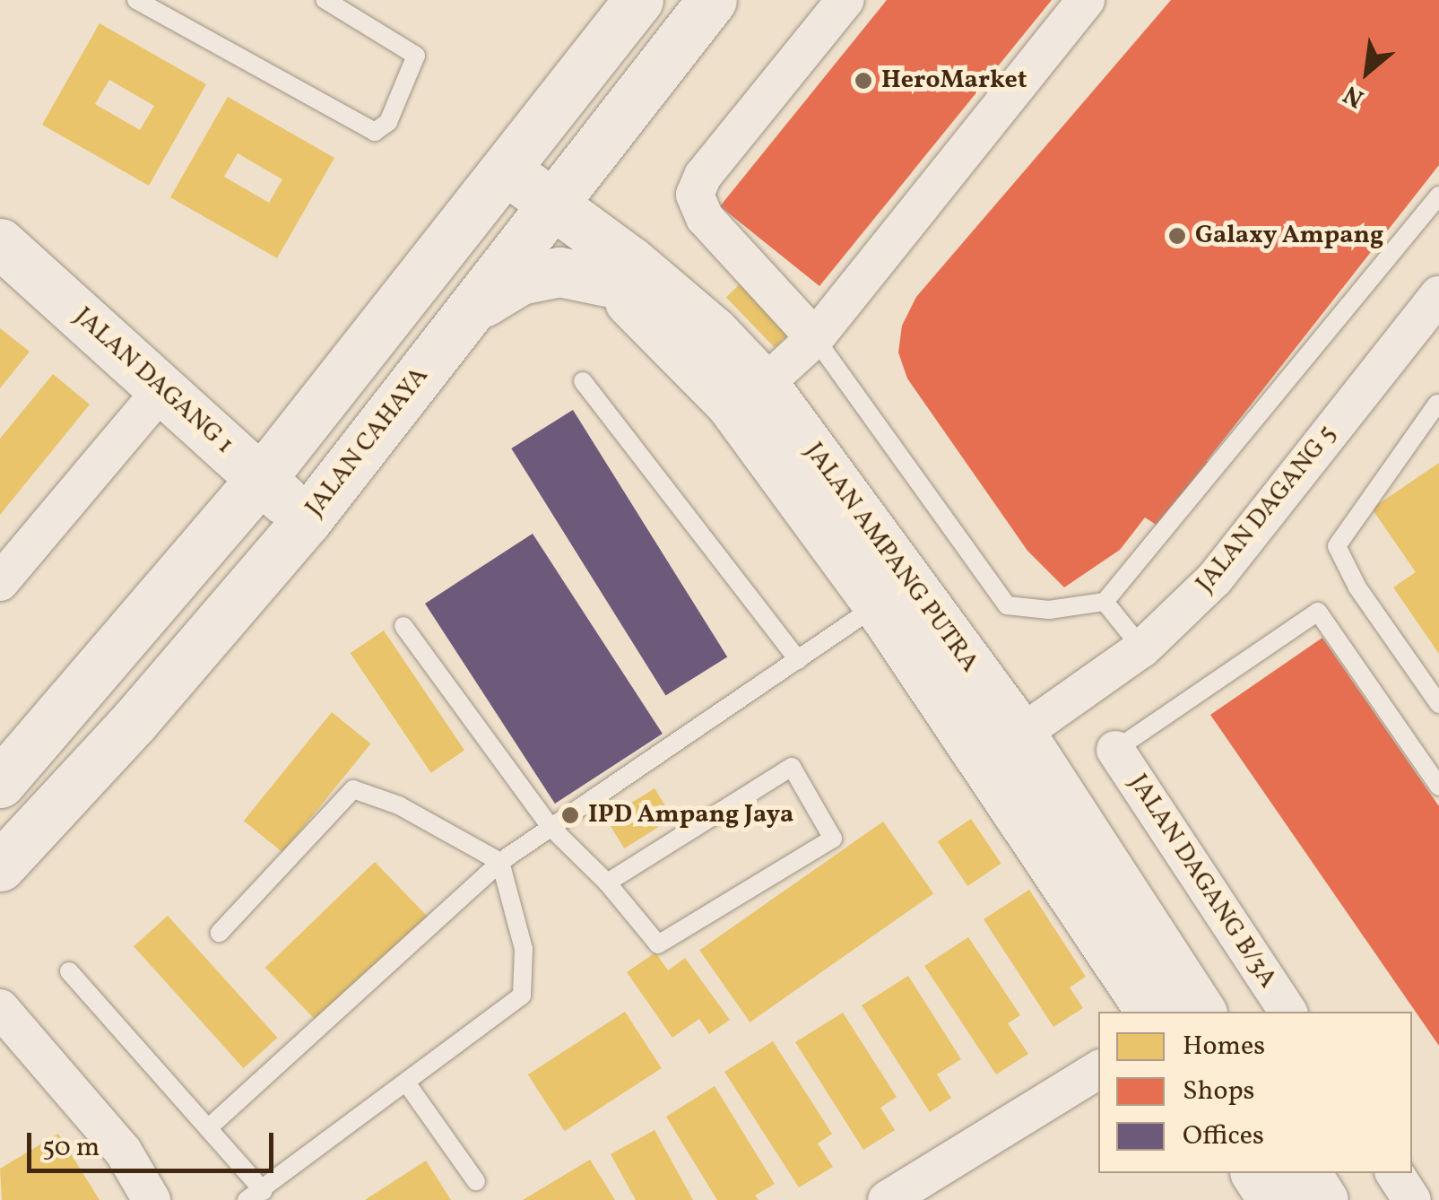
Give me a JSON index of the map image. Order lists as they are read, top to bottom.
{
  "streets": {
    "main road": ["JALAN DAGANG 1", "JALAN CAHAYA", "JALAN AMPANG PUTRA"],
    "street": ["JALAN DAGANG 5", "JALAN DAGANG B/3A"]
  },
  "crossings": [
    ["JALAN DAGANG 1", "JALAN CAHAYA"],
    ["JALAN CAHAYA", "JALAN AMPANG PUTRA"],
    ["JALAN DAGANG 5", "JALAN AMPANG PUTRA"]
  ],
  "places": ["HeroMarket", "Galaxy Ampang", "IPD Ampang Jaya"],
  "legend": ["Homes", "Shops", "Offices"],
  "scale_bar": "50 m",
  "north": "bottom left"
}
